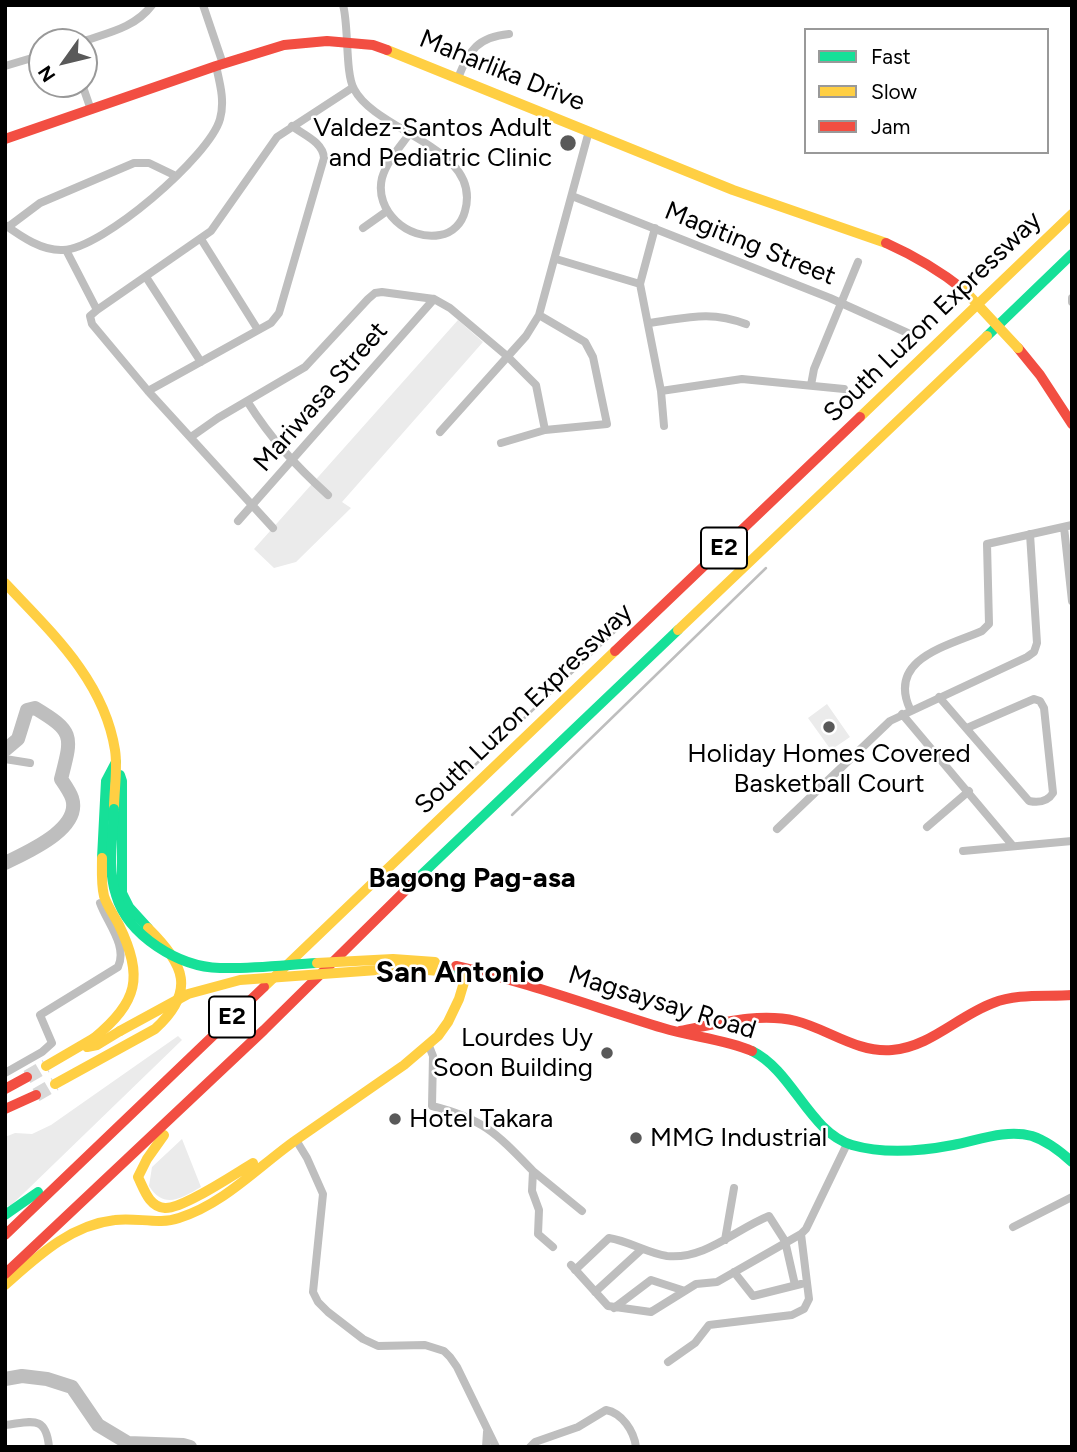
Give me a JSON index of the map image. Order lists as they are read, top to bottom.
{
  "streets": {
    "main road": [
      "Maharlika Drive",
      "South Luzon Expressway",
      "E2",
      "Magsaysay Road"
    ],
    "street": ["Magiting Street", "Mariwasa Street"]
  },
  "districts": ["Bagong Pag-asa", "San Antonio"],
  "places": [
    "Valdez-Santos Adult and Pediatric Clinic",
    "Holiday Homes Covered Basketball Court",
    "Lourdes Uy Soon Building",
    "Hotel Takara",
    "MMG Industrial"
  ],
  "legend": ["Fast", "Slow", "Jam"],
  "north": "bottom left"
}
